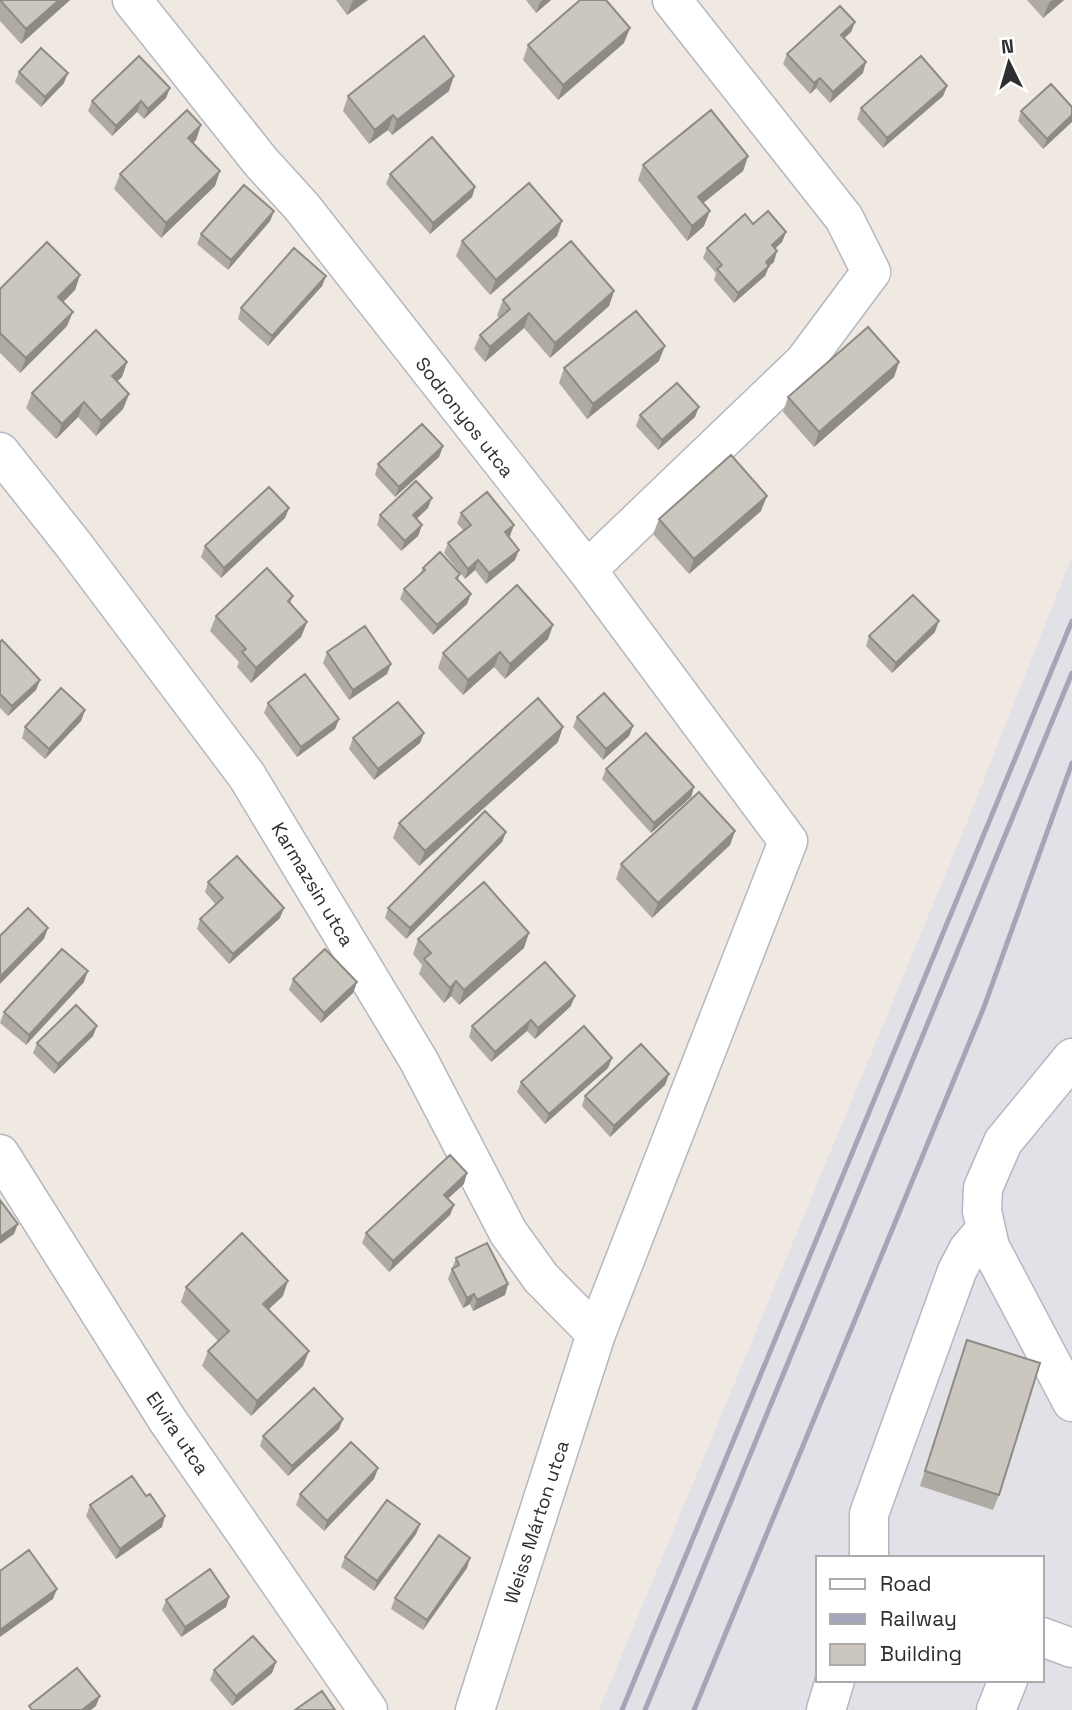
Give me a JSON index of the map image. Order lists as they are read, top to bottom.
{
  "streets": {
    "street": [
      "Sodronyos utca",
      "Karmazsin utca",
      "Elvira utca",
      "Weiss Márton utca"
    ]
  },
  "crossings": [
    ["Sodronyos utca", "Weiss Márton utca"],
    ["Karmazsin utca", "Weiss Márton utca"]
  ],
  "legend": ["Road", "Railway", "Building"],
  "north": "top"
}
